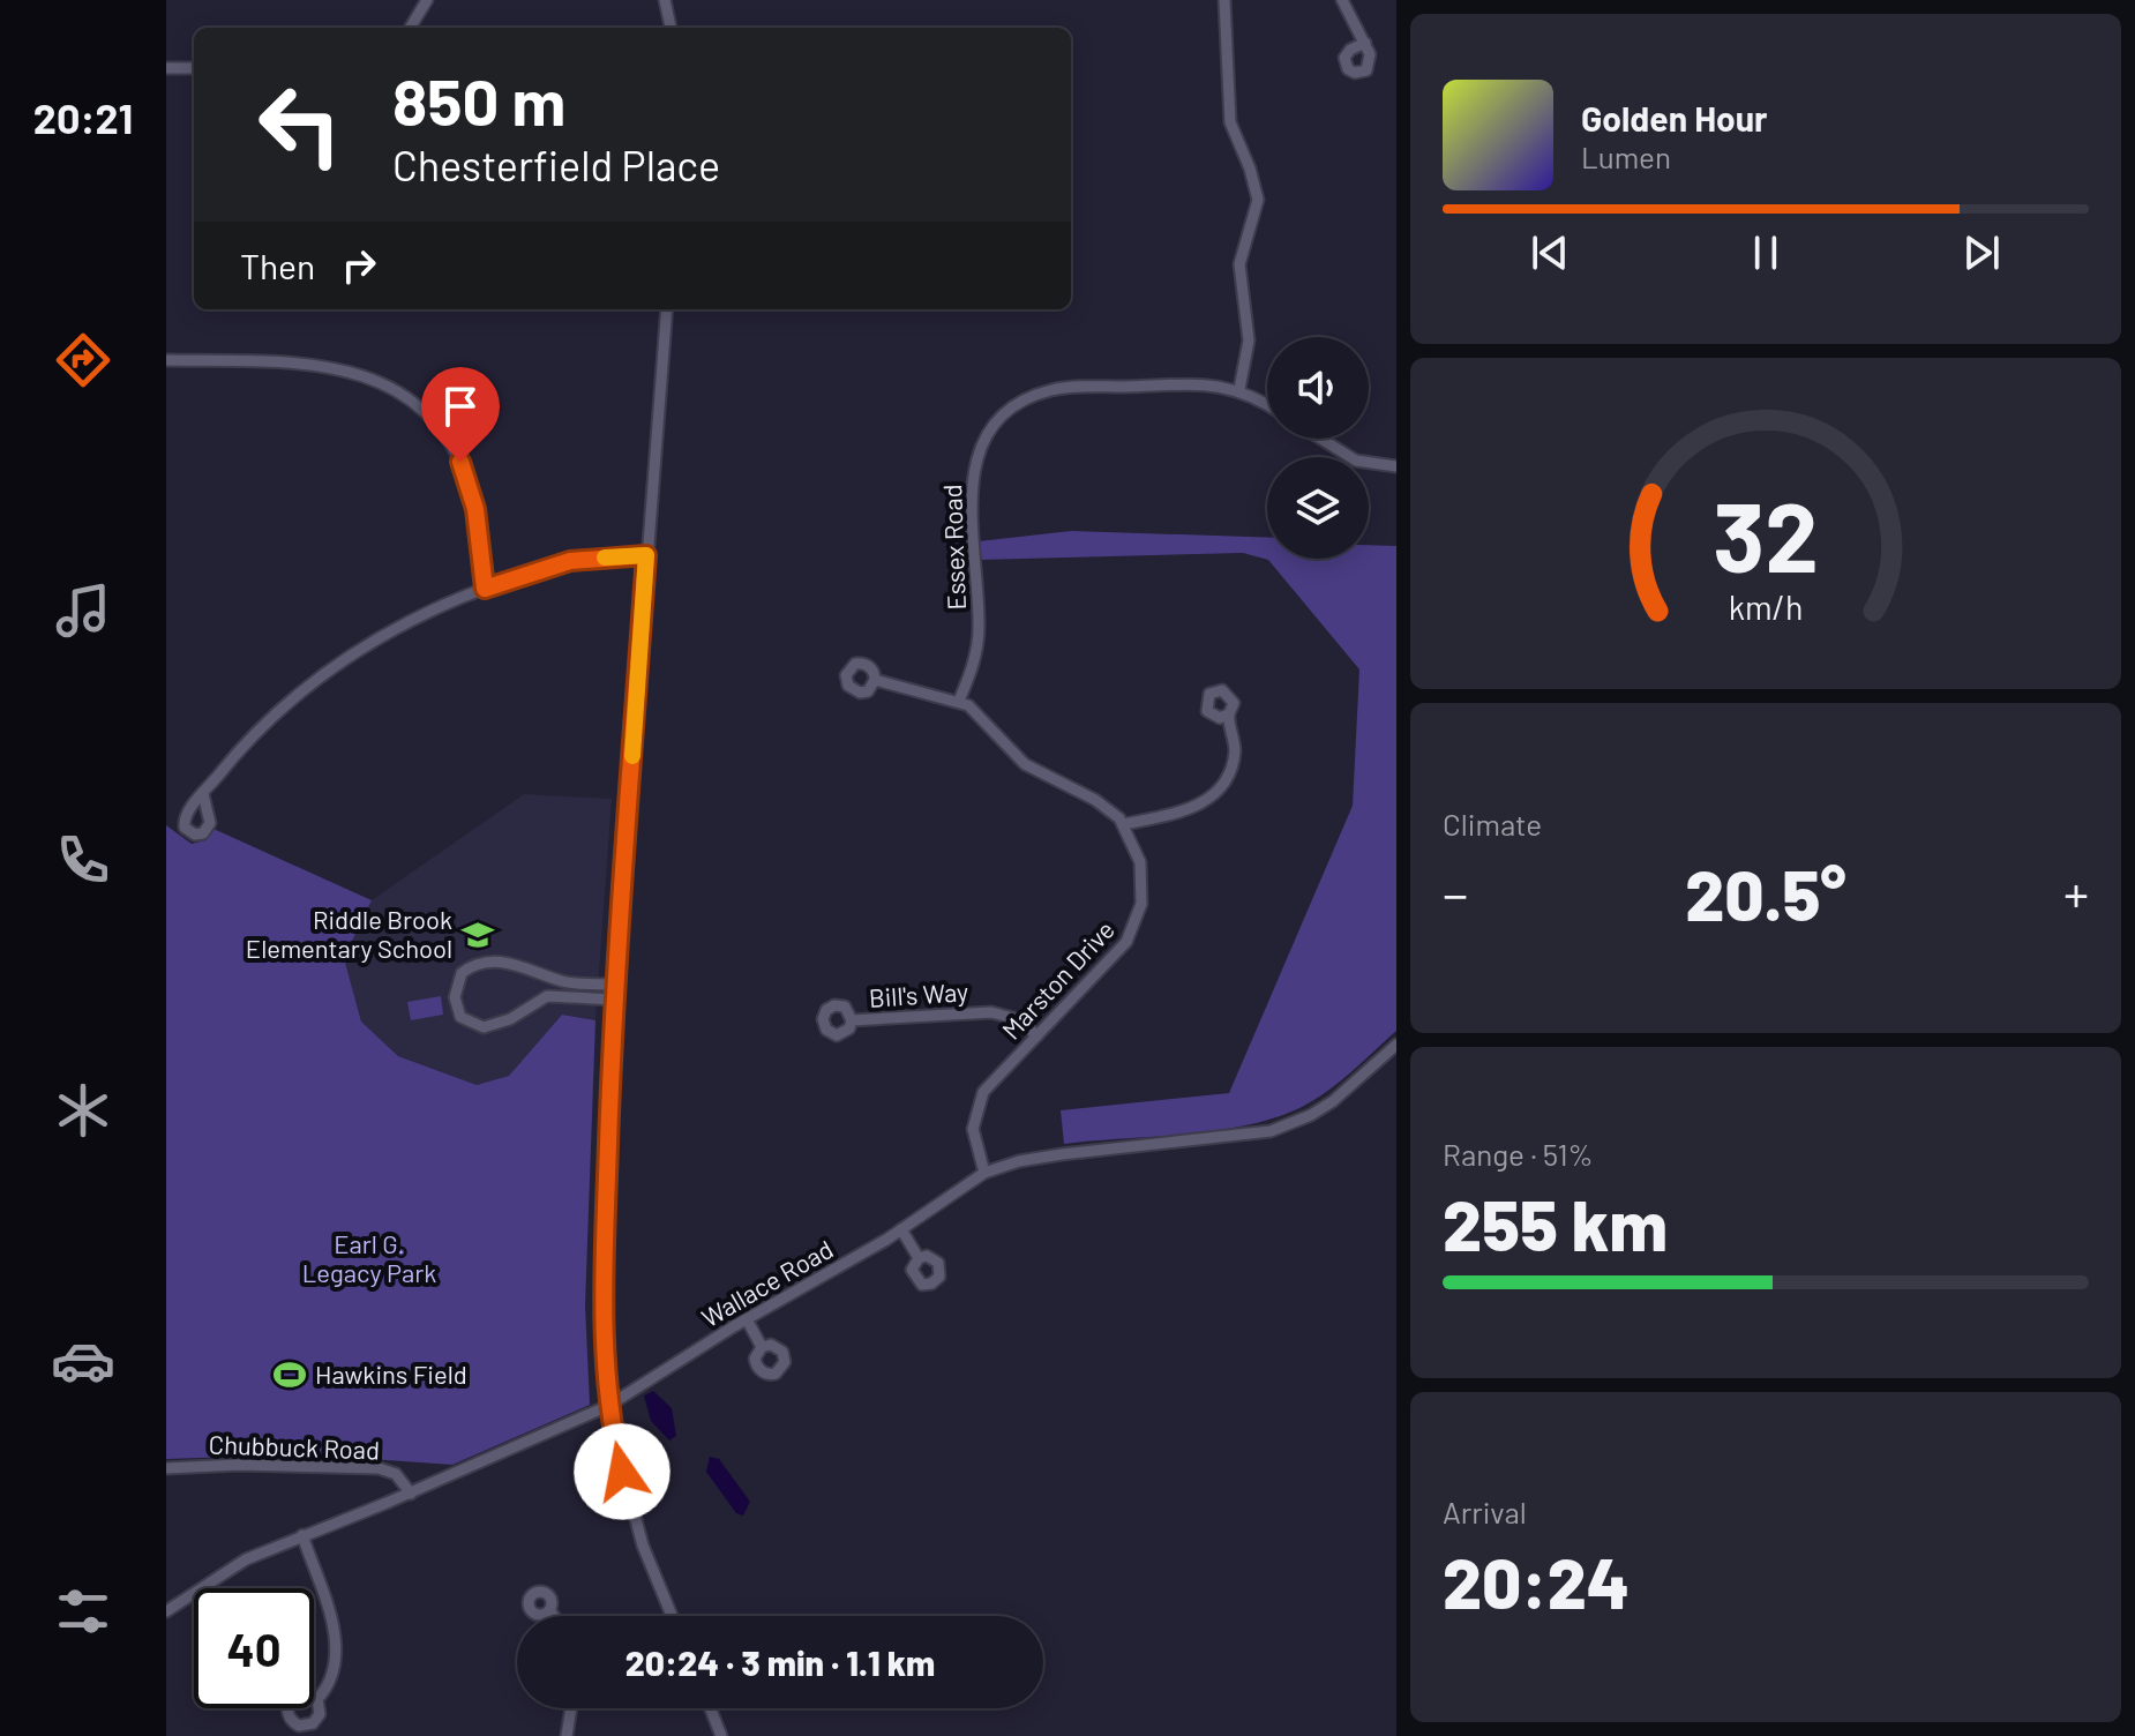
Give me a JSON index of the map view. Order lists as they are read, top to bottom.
{
  "streets": {
    "street": [
      "Essex Road",
      "Marston Drive",
      "Bill's Way",
      "Wallace Road",
      "Chubbuck Road"
    ]
  },
  "crossings": [
    ["Marston Drive", "Bill's Way"],
    ["Marston Drive", "Wallace Road"],
    ["Wallace Road", "Chubbuck Road"]
  ],
  "parks": ["Earl G. Legacy Park"],
  "places": {
    "school or university": ["Riddle Brook Elementary School"],
    "sports": ["Hawkins Field"]
  },
  "page": {
    "tabs": "20:21",
    "turn": ["850 m", "Chesterfield Place"],
    "song": ["Golden Hour", "Lumen"],
    "then": "Then",
    "tile": [
      "Climate",
      ["Range · 51%", "255 km"],
      ["Arrival", "20:24"]
    ],
    "heat": ["−", "20.5°", "+"],
    "limit": "40",
    "trip": "20:24 · 3 min · 1.1 km",
    "gauge": ["32", "km/h"]
  }
}
